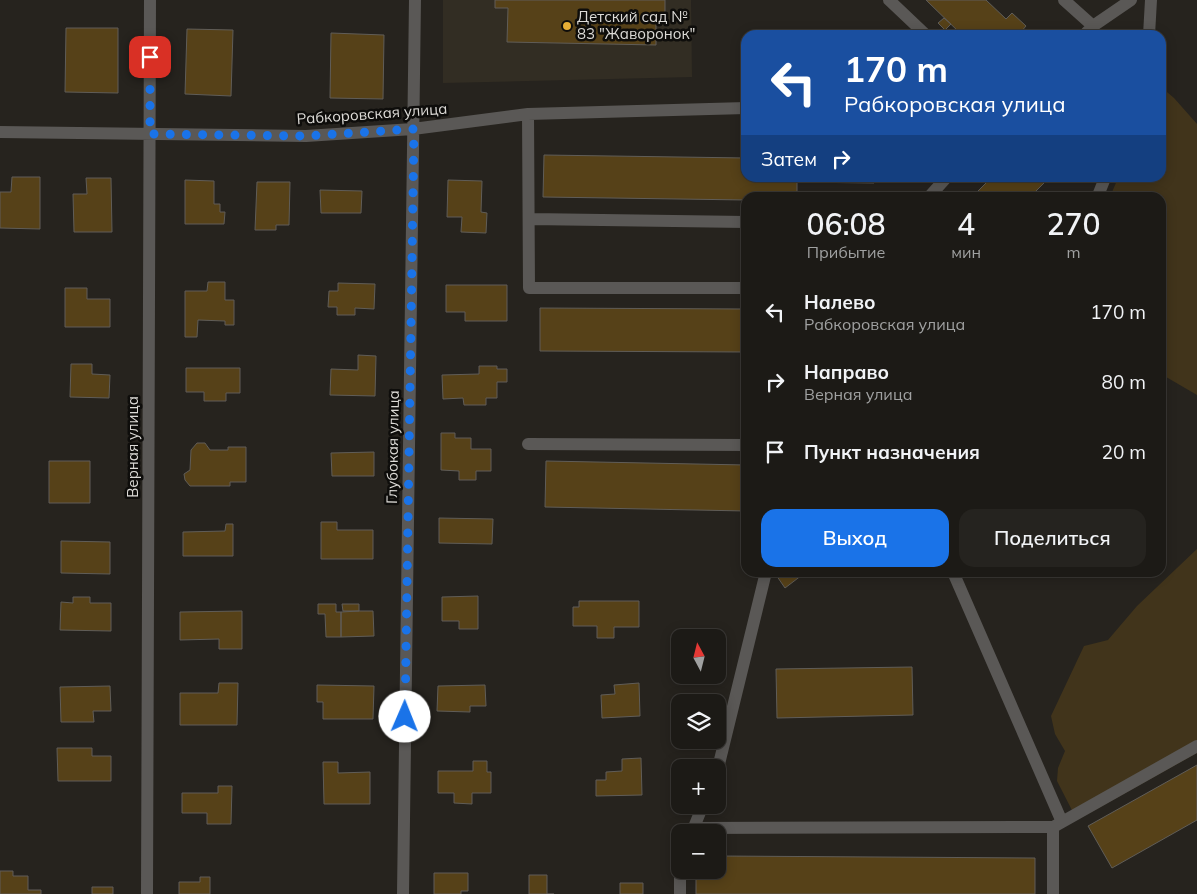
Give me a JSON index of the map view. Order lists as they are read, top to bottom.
{
  "streets": {
    "street": ["Рабкоровская улица", "Верная улица", "Глубокая улица"]
  },
  "crossings": [
    ["Рабкоровская улица", "Верная улица"],
    ["Рабкоровская улица", "Глубокая улица"]
  ],
  "places": ["Детский сад № 83 \"Жаворонок\""],
  "north": "top",
  "page": {
    "turn": ["170 m", "Рабкоровская улица"],
    "then": "Затем",
    "eta": [
      "06:08",
      "Прибытие",
      "4",
      "мин",
      "270",
      "m"
    ],
    "list": [
      {
        "name": "Налево",
        "note": "Рабкоровская улица",
        "value": "170 m"
      },
      {
        "name": "Направо",
        "note": "Верная улица",
        "value": "80 m"
      },
      {
        "name": "Пункт назначения",
        "value": "20 m"
      }
    ],
    "buttons": ["Выход", "Поделиться"],
    "map_buttons": ["+", "−"]
  }
}
